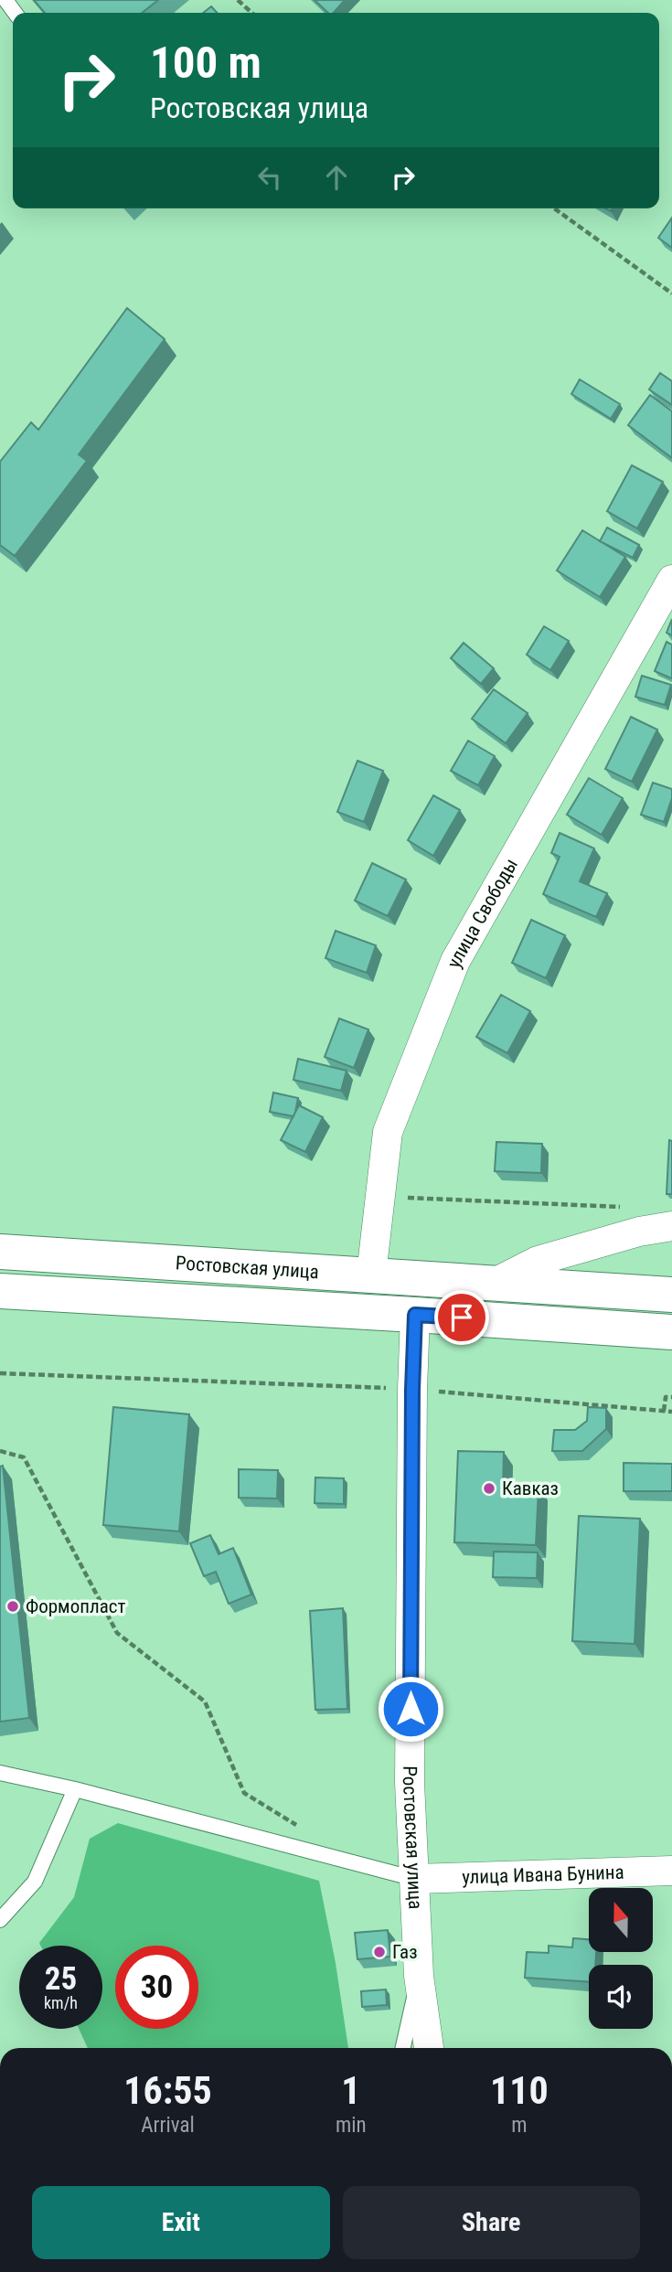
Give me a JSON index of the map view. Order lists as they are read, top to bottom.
{
  "streets": {
    "highway": ["Ростовская улица"],
    "street": ["улица Свободы", "улица Ивана Бунина"]
  },
  "crossings": [
    ["улица Свободы", "Ростовская улица"],
    ["Ростовская улица", "улица Ивана Бунина"]
  ],
  "places": ["Кавказ", "Формопласт", "Газ"],
  "north": "top",
  "page": {
    "turn": ["100 m", "Ростовская улица"],
    "speed": "25 km/h",
    "limit": "30",
    "eta": [
      "16:55",
      "Arrival",
      "1",
      "min",
      "110",
      "m"
    ],
    "buttons": ["Exit", "Share"]
  }
}
